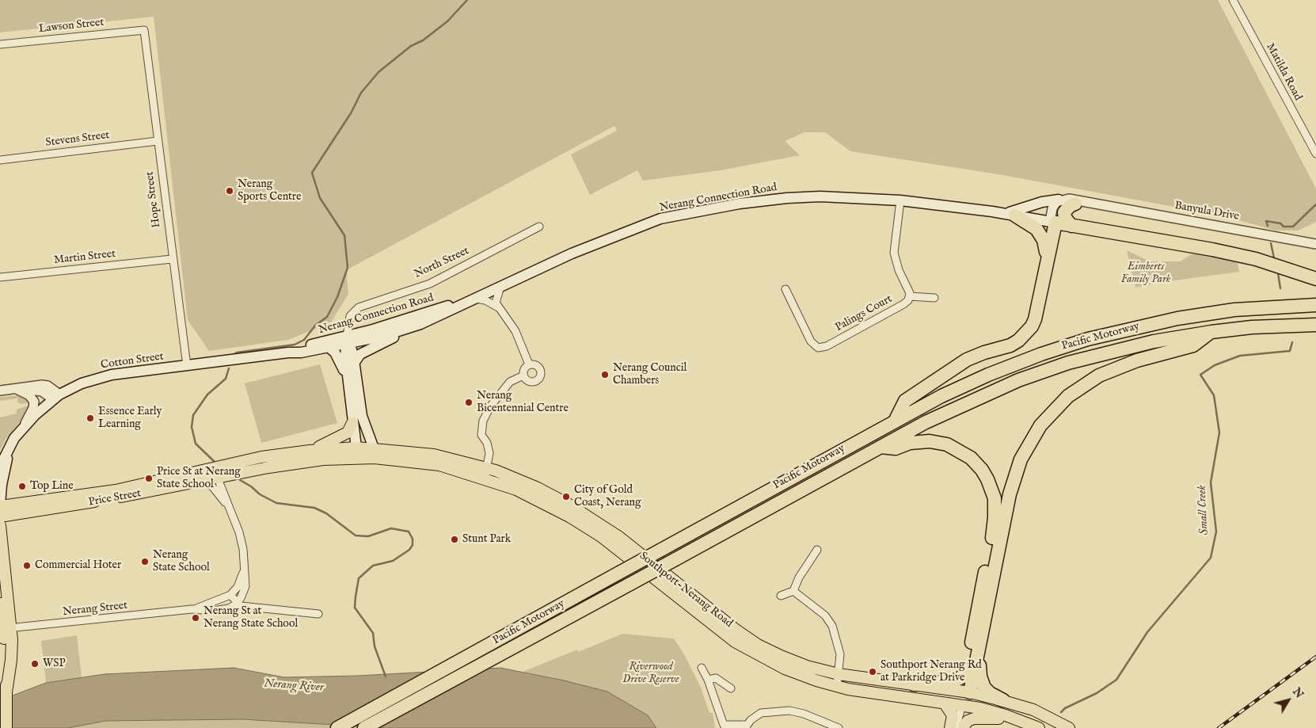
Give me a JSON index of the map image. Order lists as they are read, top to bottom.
{
  "streets": {
    "highway": ["Pacific Motorway"],
    "main road": [
      "Nerang Connection Road",
      "North Street",
      "Cotton Street",
      "Price Street",
      "Southport-Nerang Road"
    ],
    "street": [
      "Lawson Street",
      "Matilda Road",
      "Stevens Street",
      "Hope Street",
      "Banyula Drive",
      "Martin Street",
      "Palings Court",
      "Nerang Street"
    ]
  },
  "crossings": [
    ["Lawson Street", "Hope Street"],
    ["Stevens Street", "Hope Street"],
    ["Nerang Connection Road", "Hope Street"],
    ["Nerang Connection Road", "Banyula Drive"],
    ["Nerang Connection Road", "North Street"],
    ["Nerang Connection Road", "Cotton Street"],
    ["Hope Street", "Martin Street"],
    ["Hope Street", "Cotton Street"],
    ["North Street", "Southport-Nerang Road"],
    ["Price Street", "Southport-Nerang Road"]
  ],
  "water": ["Small Creek", "Nerang River"],
  "parks": ["Eimberts Family Park", "Riverwood Drive Reserve"],
  "places": [
    "Nerang Sports Centre",
    "Nerang Council Chambers",
    "Nerang Bicentennial Centre",
    "Essence Early Learning",
    "Price St at Nerang State School",
    "Top Line",
    "City of Gold Coast, Nerang",
    "Stunt Park",
    "Nerang State School",
    "Commercial Hoter",
    "Nerang St at Nerang State School",
    "WSP",
    "Southport Nerang Rd at Parkridge Drive"
  ],
  "north": "top right"
}
